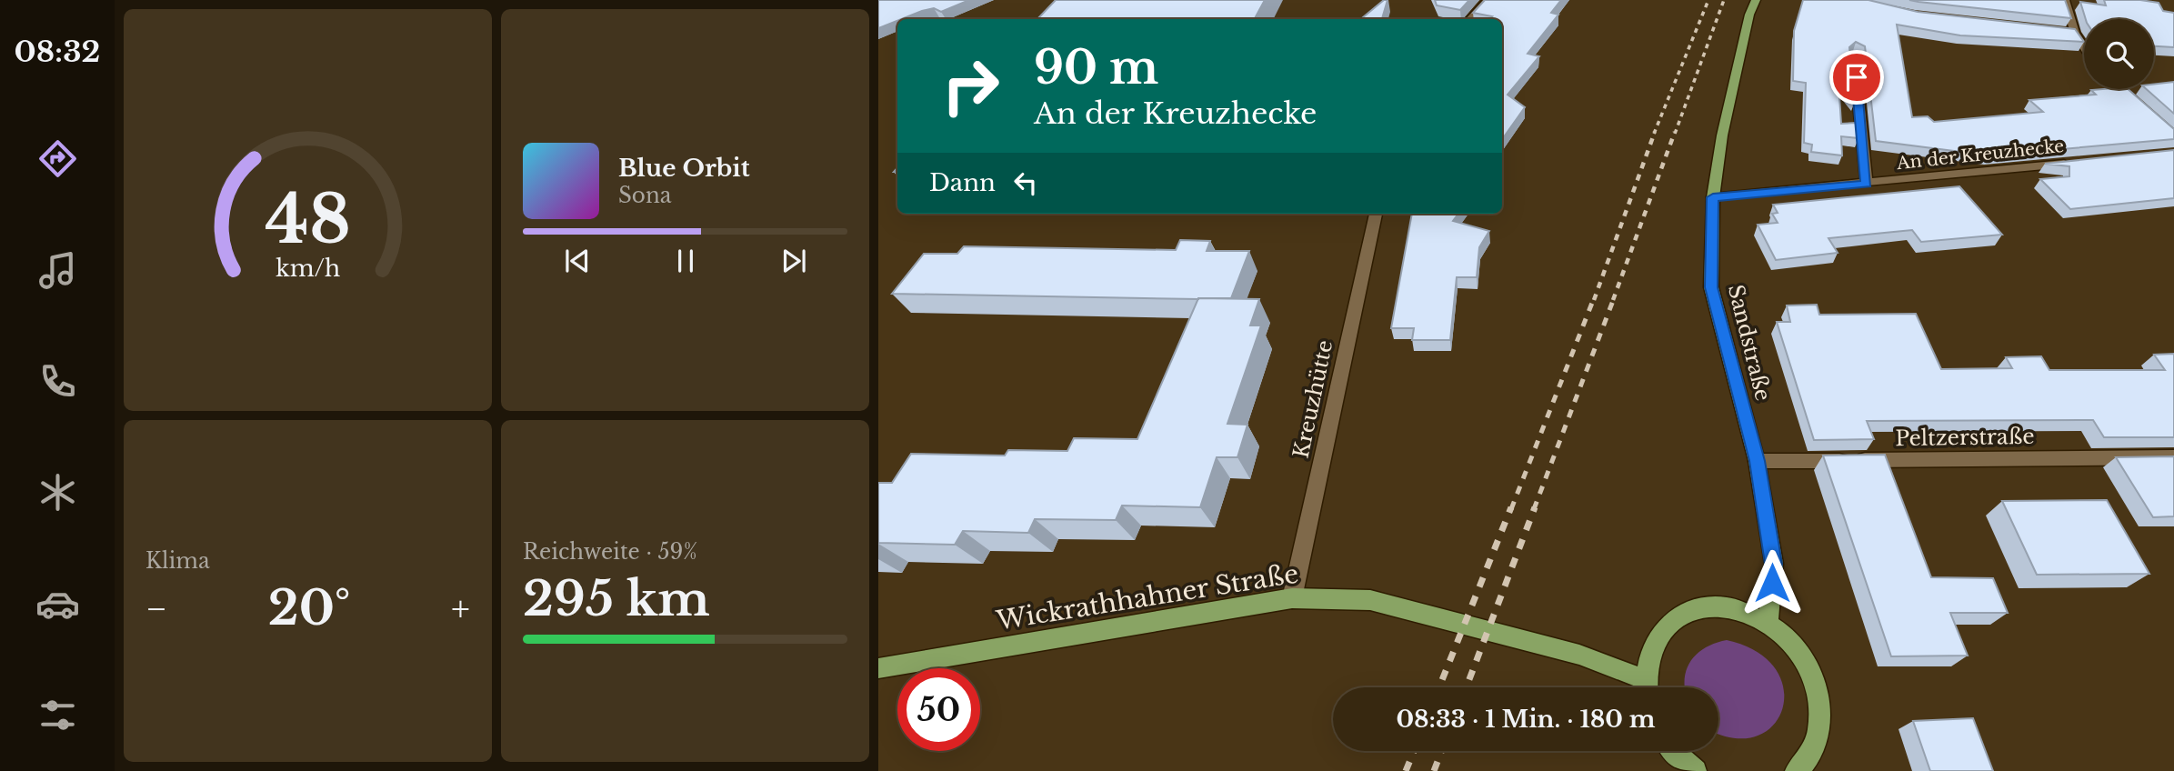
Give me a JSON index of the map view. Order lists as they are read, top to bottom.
{
  "streets": {
    "main road": ["Sandstraße", "Wickrathhahner Straße"],
    "street": ["An der Kreuzhecke", "Kreuzhütte", "Peltzerstraße"]
  },
  "crossings": [
    ["An der Kreuzhecke", "Sandstraße"],
    ["Sandstraße", "Peltzerstraße"],
    ["Kreuzhütte", "Wickrathhahner Straße"]
  ],
  "page": {
    "tabs": "08:32",
    "turn": ["90 m", "An der Kreuzhecke"],
    "song": ["Blue Orbit", "Sona"],
    "then": "Dann",
    "tile": [
      "Klima",
      ["Reichweite · 59%", "295 km"]
    ],
    "heat": ["−", "20°", "+"],
    "limit": "50",
    "trip": "08:33 · 1 Min. · 180 m",
    "gauge": ["48", "km/h"]
  }
}
